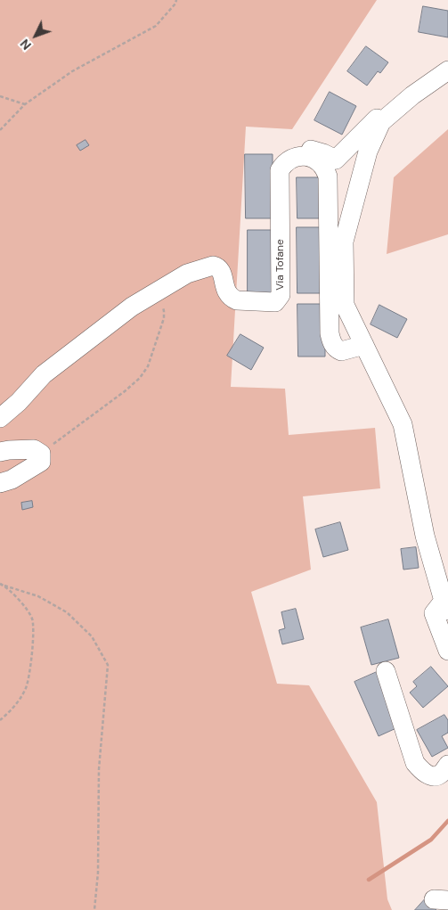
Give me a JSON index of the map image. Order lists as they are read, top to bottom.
{
  "streets": {
    "street": ["Via Tofane"]
  },
  "north": "bottom left"
}
